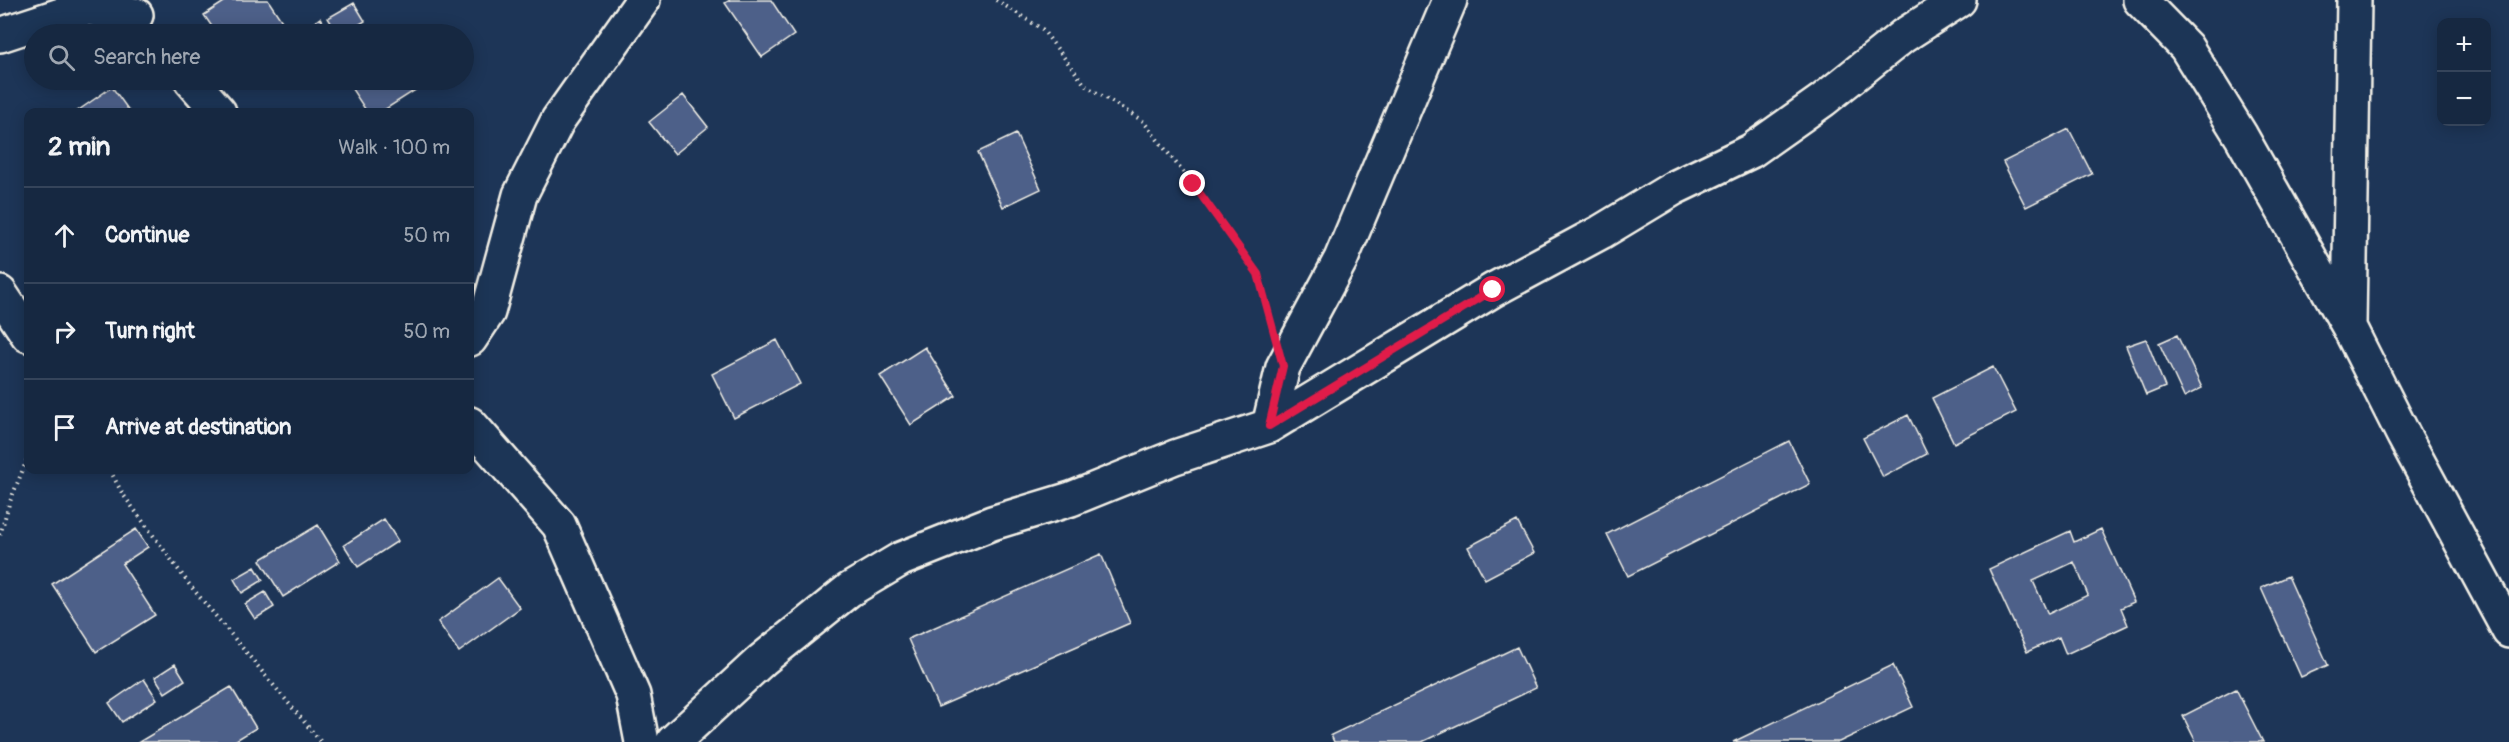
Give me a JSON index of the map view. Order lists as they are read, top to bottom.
{
  "page": {
    "map_buttons": ["+", "−"],
    "search": "Search here",
    "heading": ["2 min", "Walk · 100 m"],
    "list": [
      ["Continue", "50 m"],
      ["Turn right", "50 m"],
      "Arrive at destination"
    ]
  }
}
